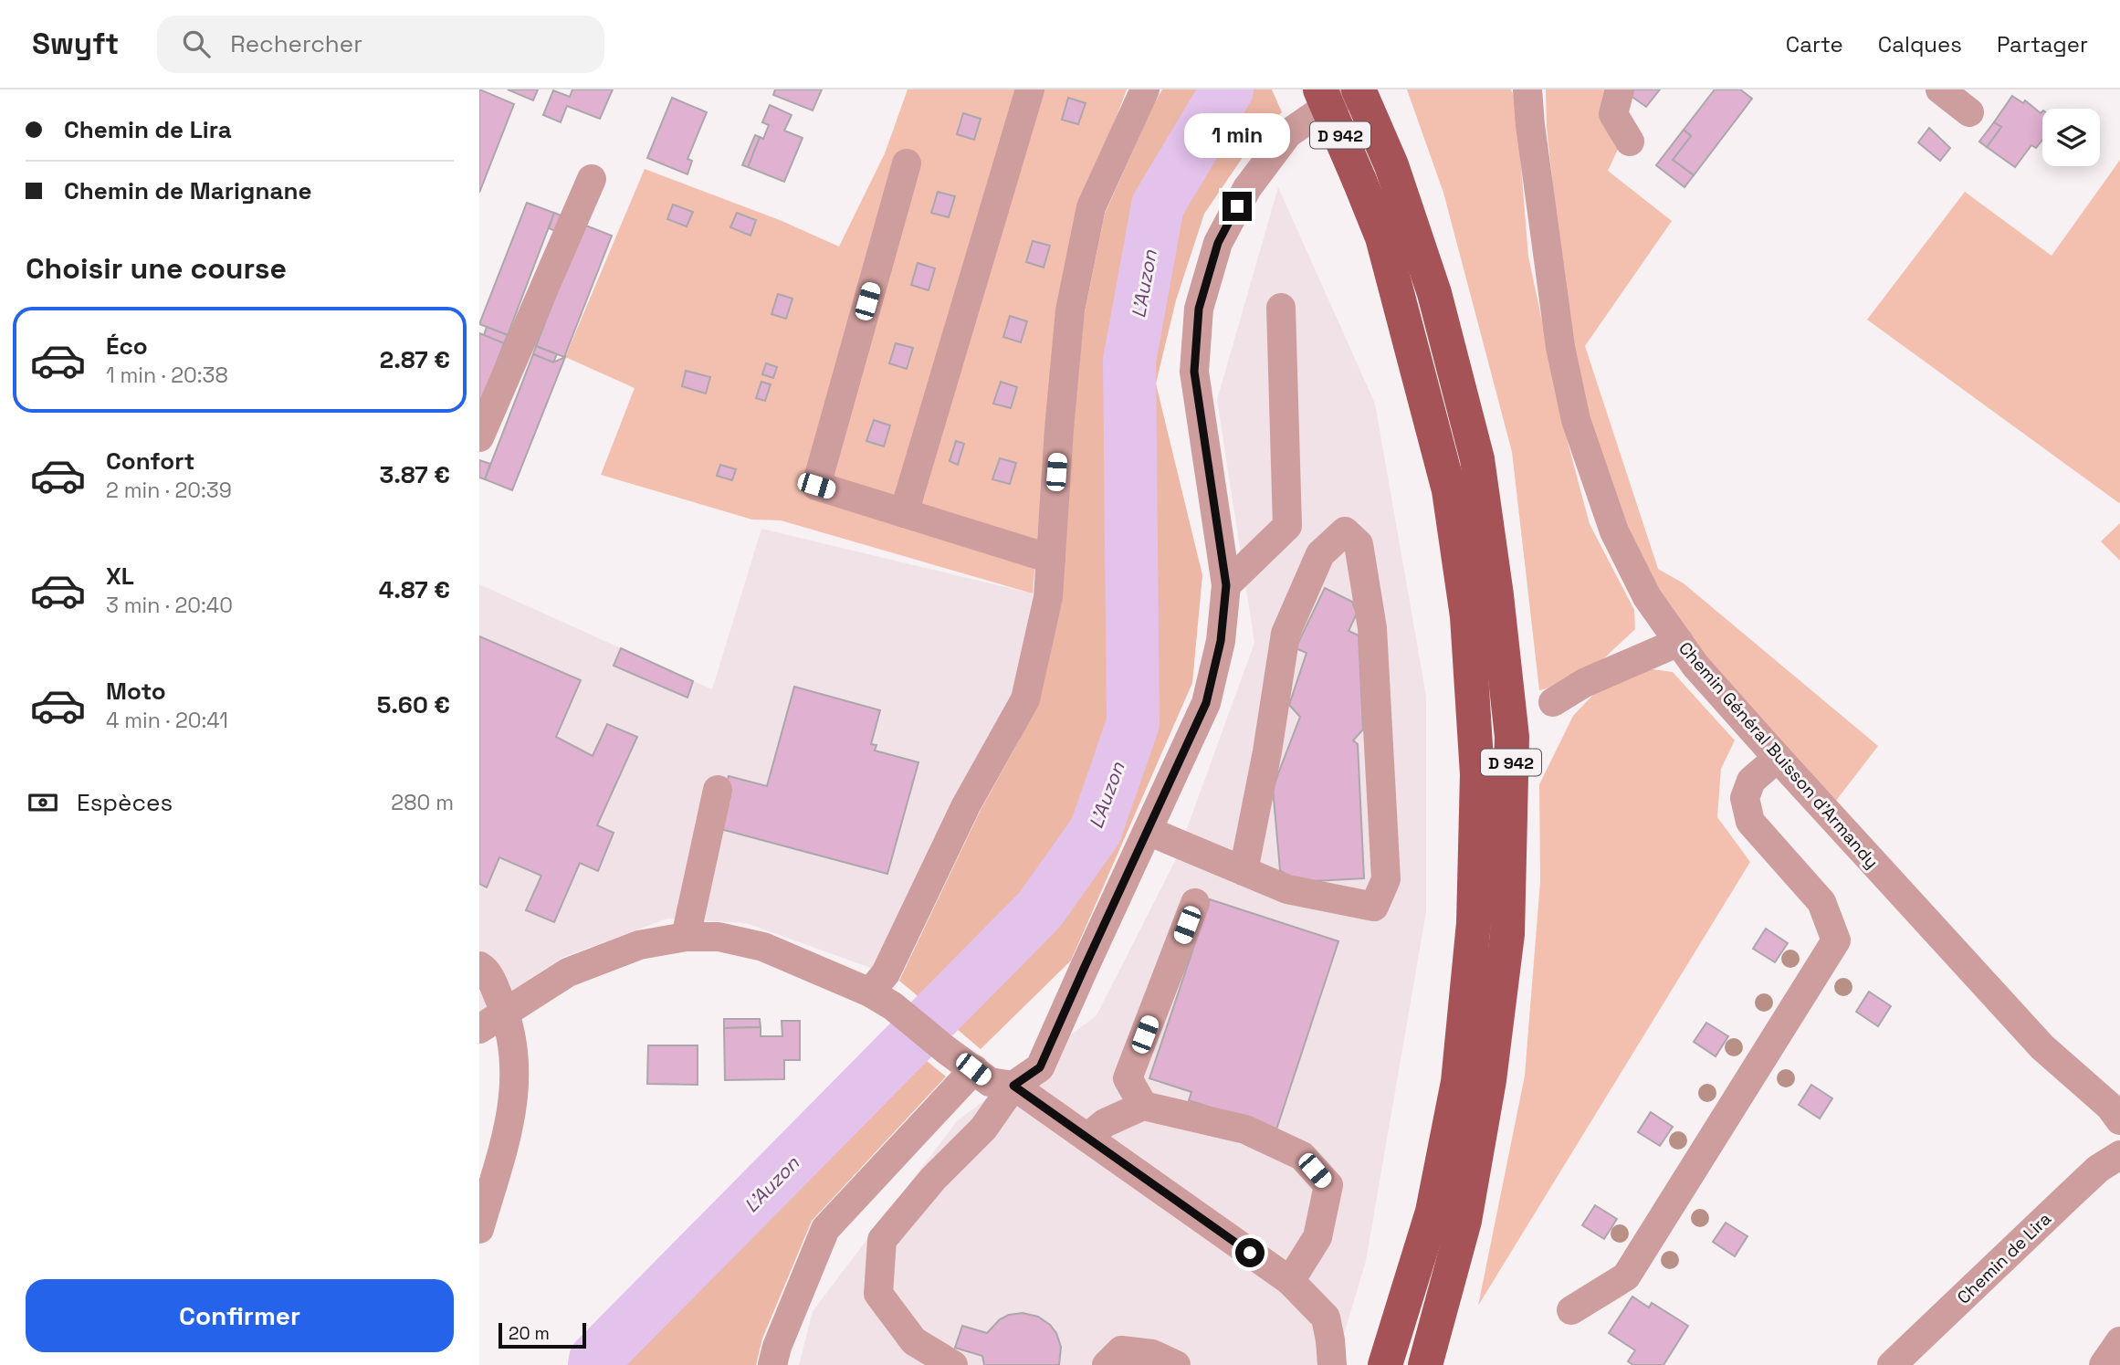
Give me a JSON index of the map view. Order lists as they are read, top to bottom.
{
  "streets": {
    "main road": ["D 942"],
    "street": ["Chemin Général Buisson d'Armandy", "Chemin de Lira"]
  },
  "water": ["L'Auzon"],
  "scale_bar": "20 m",
  "page": {
    "header": "Swyft",
    "search": "Rechercher",
    "nav": ["Carte", "Calques", "Partager"],
    "banner": ["Chemin de Lira", "Chemin de Marignane"],
    "bubble": "1 min",
    "heading": "Choisir une course",
    "list": [
      {
        "name": "Éco",
        "note": "1 min · 20:38",
        "value": "2.87 €"
      },
      {
        "name": "Confort",
        "note": "2 min · 20:39",
        "value": "3.87 €"
      },
      {
        "name": "XL",
        "note": "3 min · 20:40",
        "value": "4.87 €"
      },
      {
        "name": "Moto",
        "note": "4 min · 20:41",
        "value": "5.60 €"
      }
    ],
    "pay": ["Espèces", "280 m"],
    "buttons": "Confirmer",
    "scale": "20 m"
  }
}
